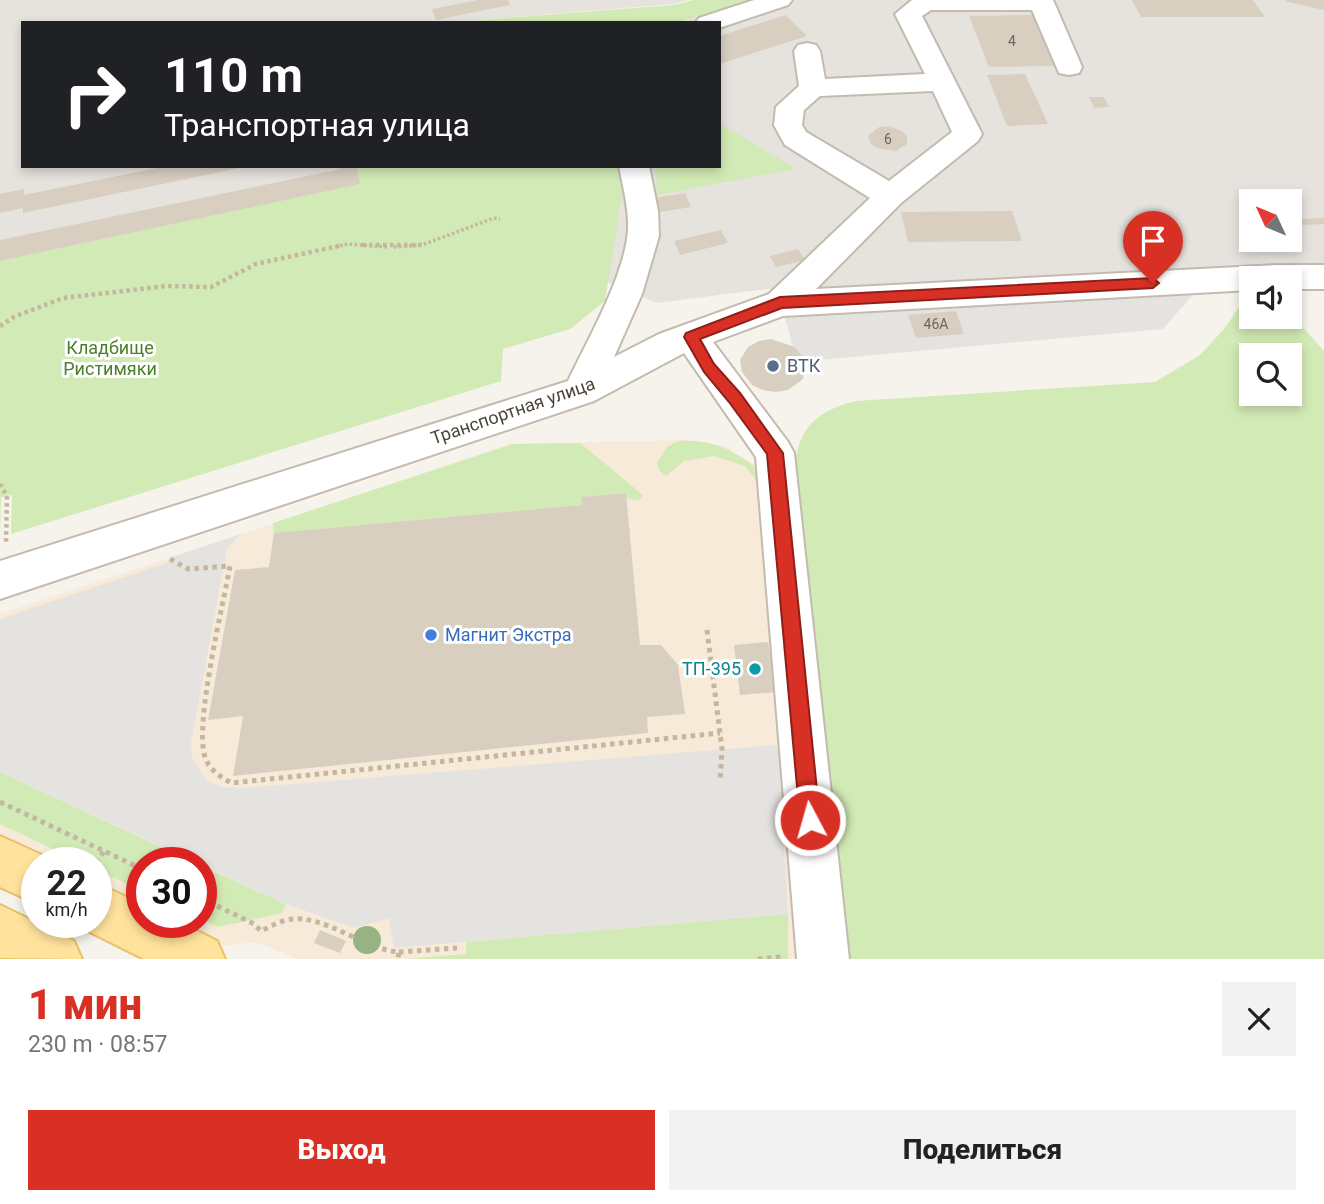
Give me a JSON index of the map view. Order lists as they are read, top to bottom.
{
  "streets": {
    "street": ["Транспортная улица"]
  },
  "parks": ["Кладбище Ристимяки"],
  "places": ["ВТК", "Магнит Экстра", "ТП-395"],
  "house_numbers": ["4", "6", "46А"],
  "north": "top left",
  "page": {
    "turn": ["110 m", "Транспортная улица"],
    "speed": "22 km/h",
    "limit": "30",
    "heading": ["1 мин", "230 m · 08:57"],
    "buttons": ["Выход", "Поделиться"]
  }
}
